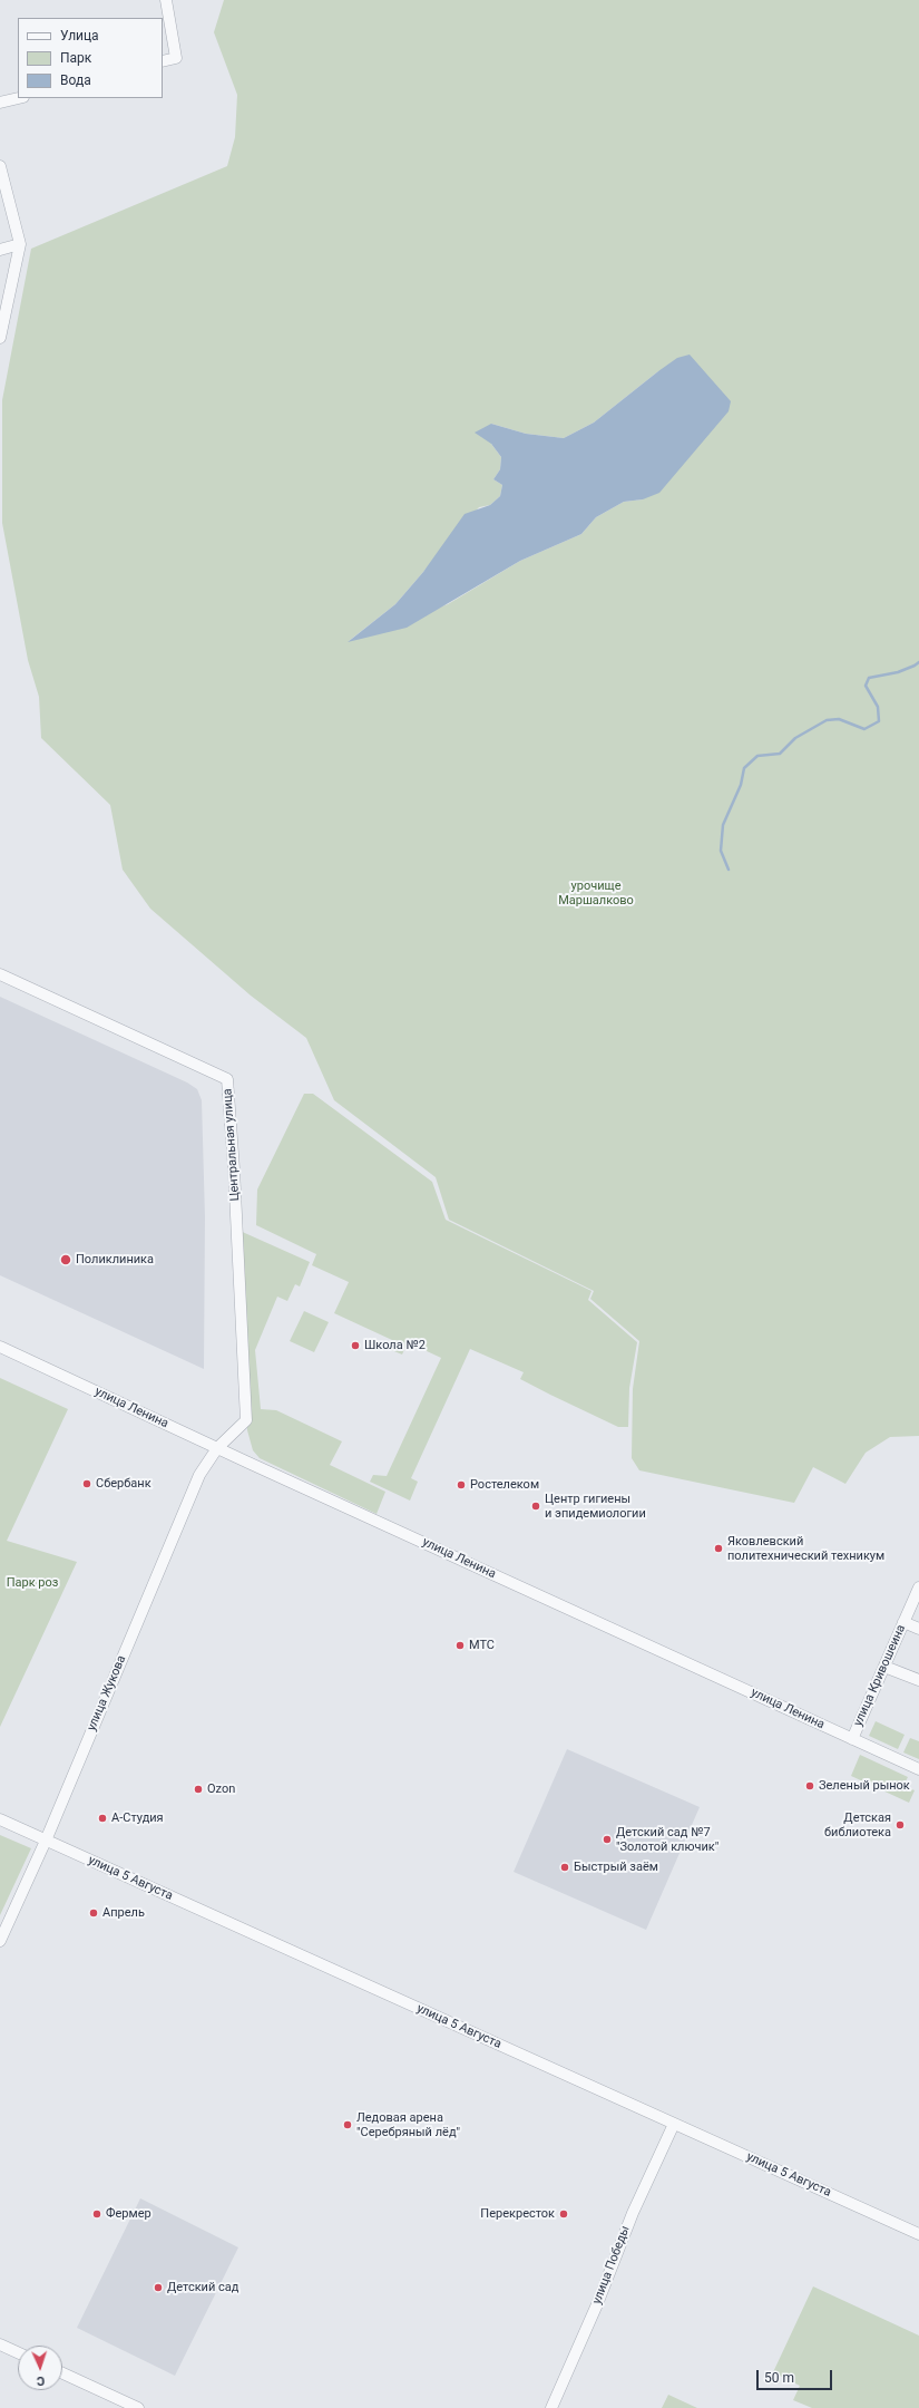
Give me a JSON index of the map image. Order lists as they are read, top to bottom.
{
  "streets": {
    "street": [
      "Центральная улица",
      "улица Ленина",
      "улица Кривошеина",
      "улица Жукова",
      "улица 5 Августа",
      "улица Победы"
    ]
  },
  "crossings": [
    ["Центральная улица", "улица Ленина"],
    ["Центральная улица", "улица Жукова"],
    ["улица Ленина", "улица Кривошеина"],
    ["улица Ленина", "улица Жукова"],
    ["улица Жукова", "улица 5 Августа"],
    ["улица 5 Августа", "улица Победы"]
  ],
  "parks": ["урочище Маршалково", "Парк роз"],
  "places": [
    "Поликлиника",
    "Школа №2",
    "Сбербанк",
    "Ростелеком",
    "Центр гигиены и эпидемиологии",
    "Яковлевский политехнический техникум",
    "МТС",
    "Зеленый рынок",
    "Ozon",
    "А-Студия",
    "Детская библиотека",
    "Детский сад №7 \"Золотой ключик\"",
    "Быстрый заём",
    "Апрель",
    "Ледовая арена \"Серебряный лёд\"",
    "Фермер",
    "Перекресток",
    "Детский сад"
  ],
  "legend": ["Улица", "Парк", "Вода"],
  "scale_bar": "50 m",
  "north": "bottom"
}
